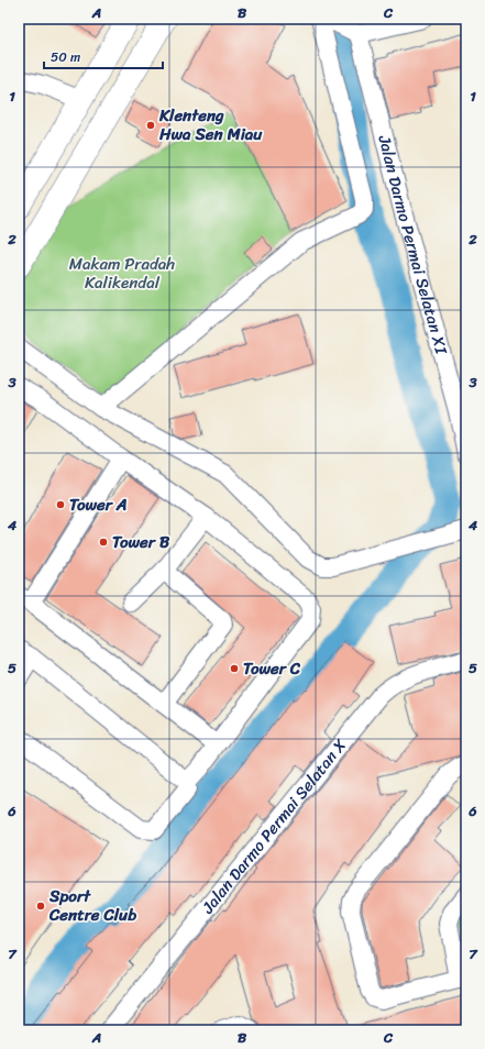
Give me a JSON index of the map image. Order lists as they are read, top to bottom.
{
  "streets": {
    "street": ["Jalan Darmo Permai Selatan XI", "Jalan Darmo Permai Selatan X"]
  },
  "parks": ["Makam Pradah Kalikendal"],
  "places": [
    "Klenteng Hwa Sen Miau",
    "Tower A",
    "Tower B",
    "Tower C",
    "Sport Centre Club"
  ],
  "scale_bar": "50 m",
  "grid": {
    "columns": ["A", "B", "C"],
    "rows": [
      "1",
      "2",
      "3",
      "4",
      "5",
      "6",
      "7"
    ]
  }
}
